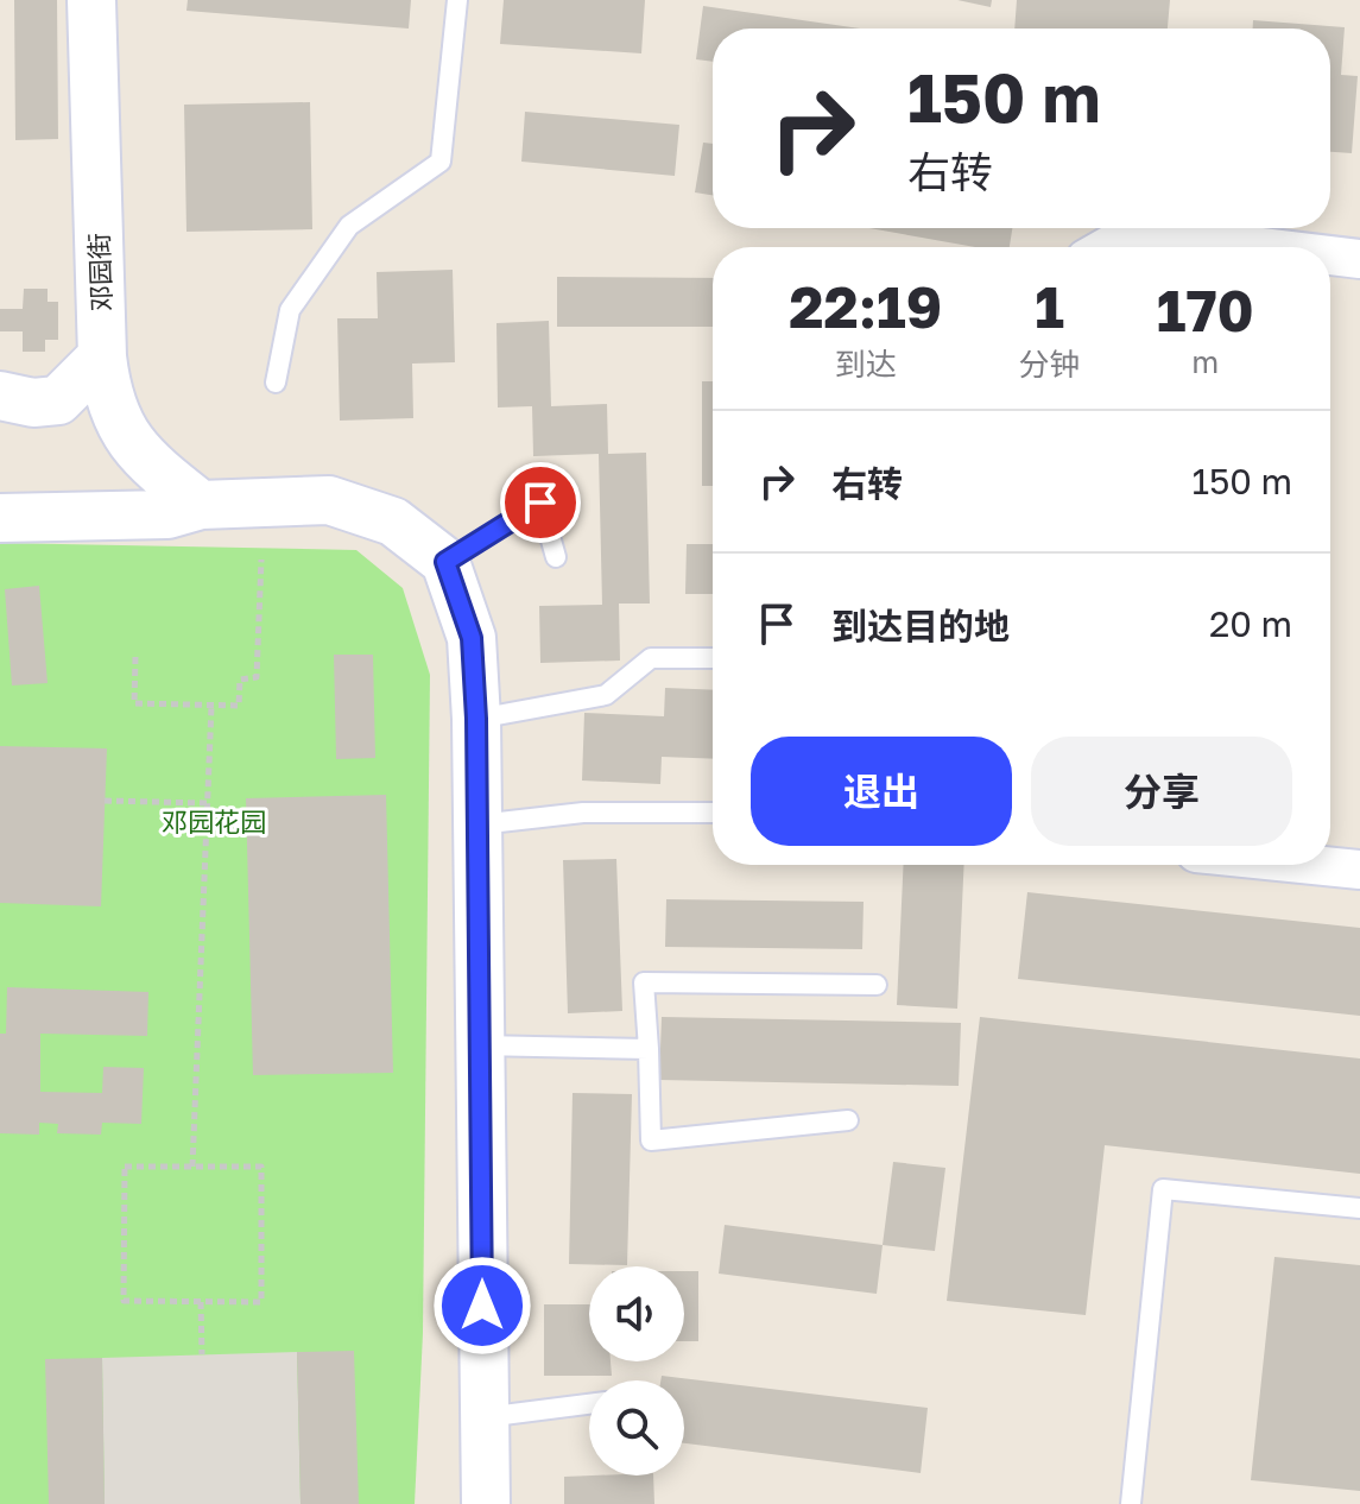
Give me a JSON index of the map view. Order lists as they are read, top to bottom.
{
  "streets": {
    "street": ["邓园街"]
  },
  "parks": ["邓园花园"],
  "page": {
    "turn": ["150 m", "右转"],
    "eta": [
      "22:19",
      "到达",
      "1",
      "分钟",
      "170",
      "m"
    ],
    "list": [
      {
        "name": "右转",
        "value": "150 m"
      },
      {
        "name": "到达目的地",
        "value": "20 m"
      }
    ],
    "buttons": ["退出", "分享"]
  }
}
